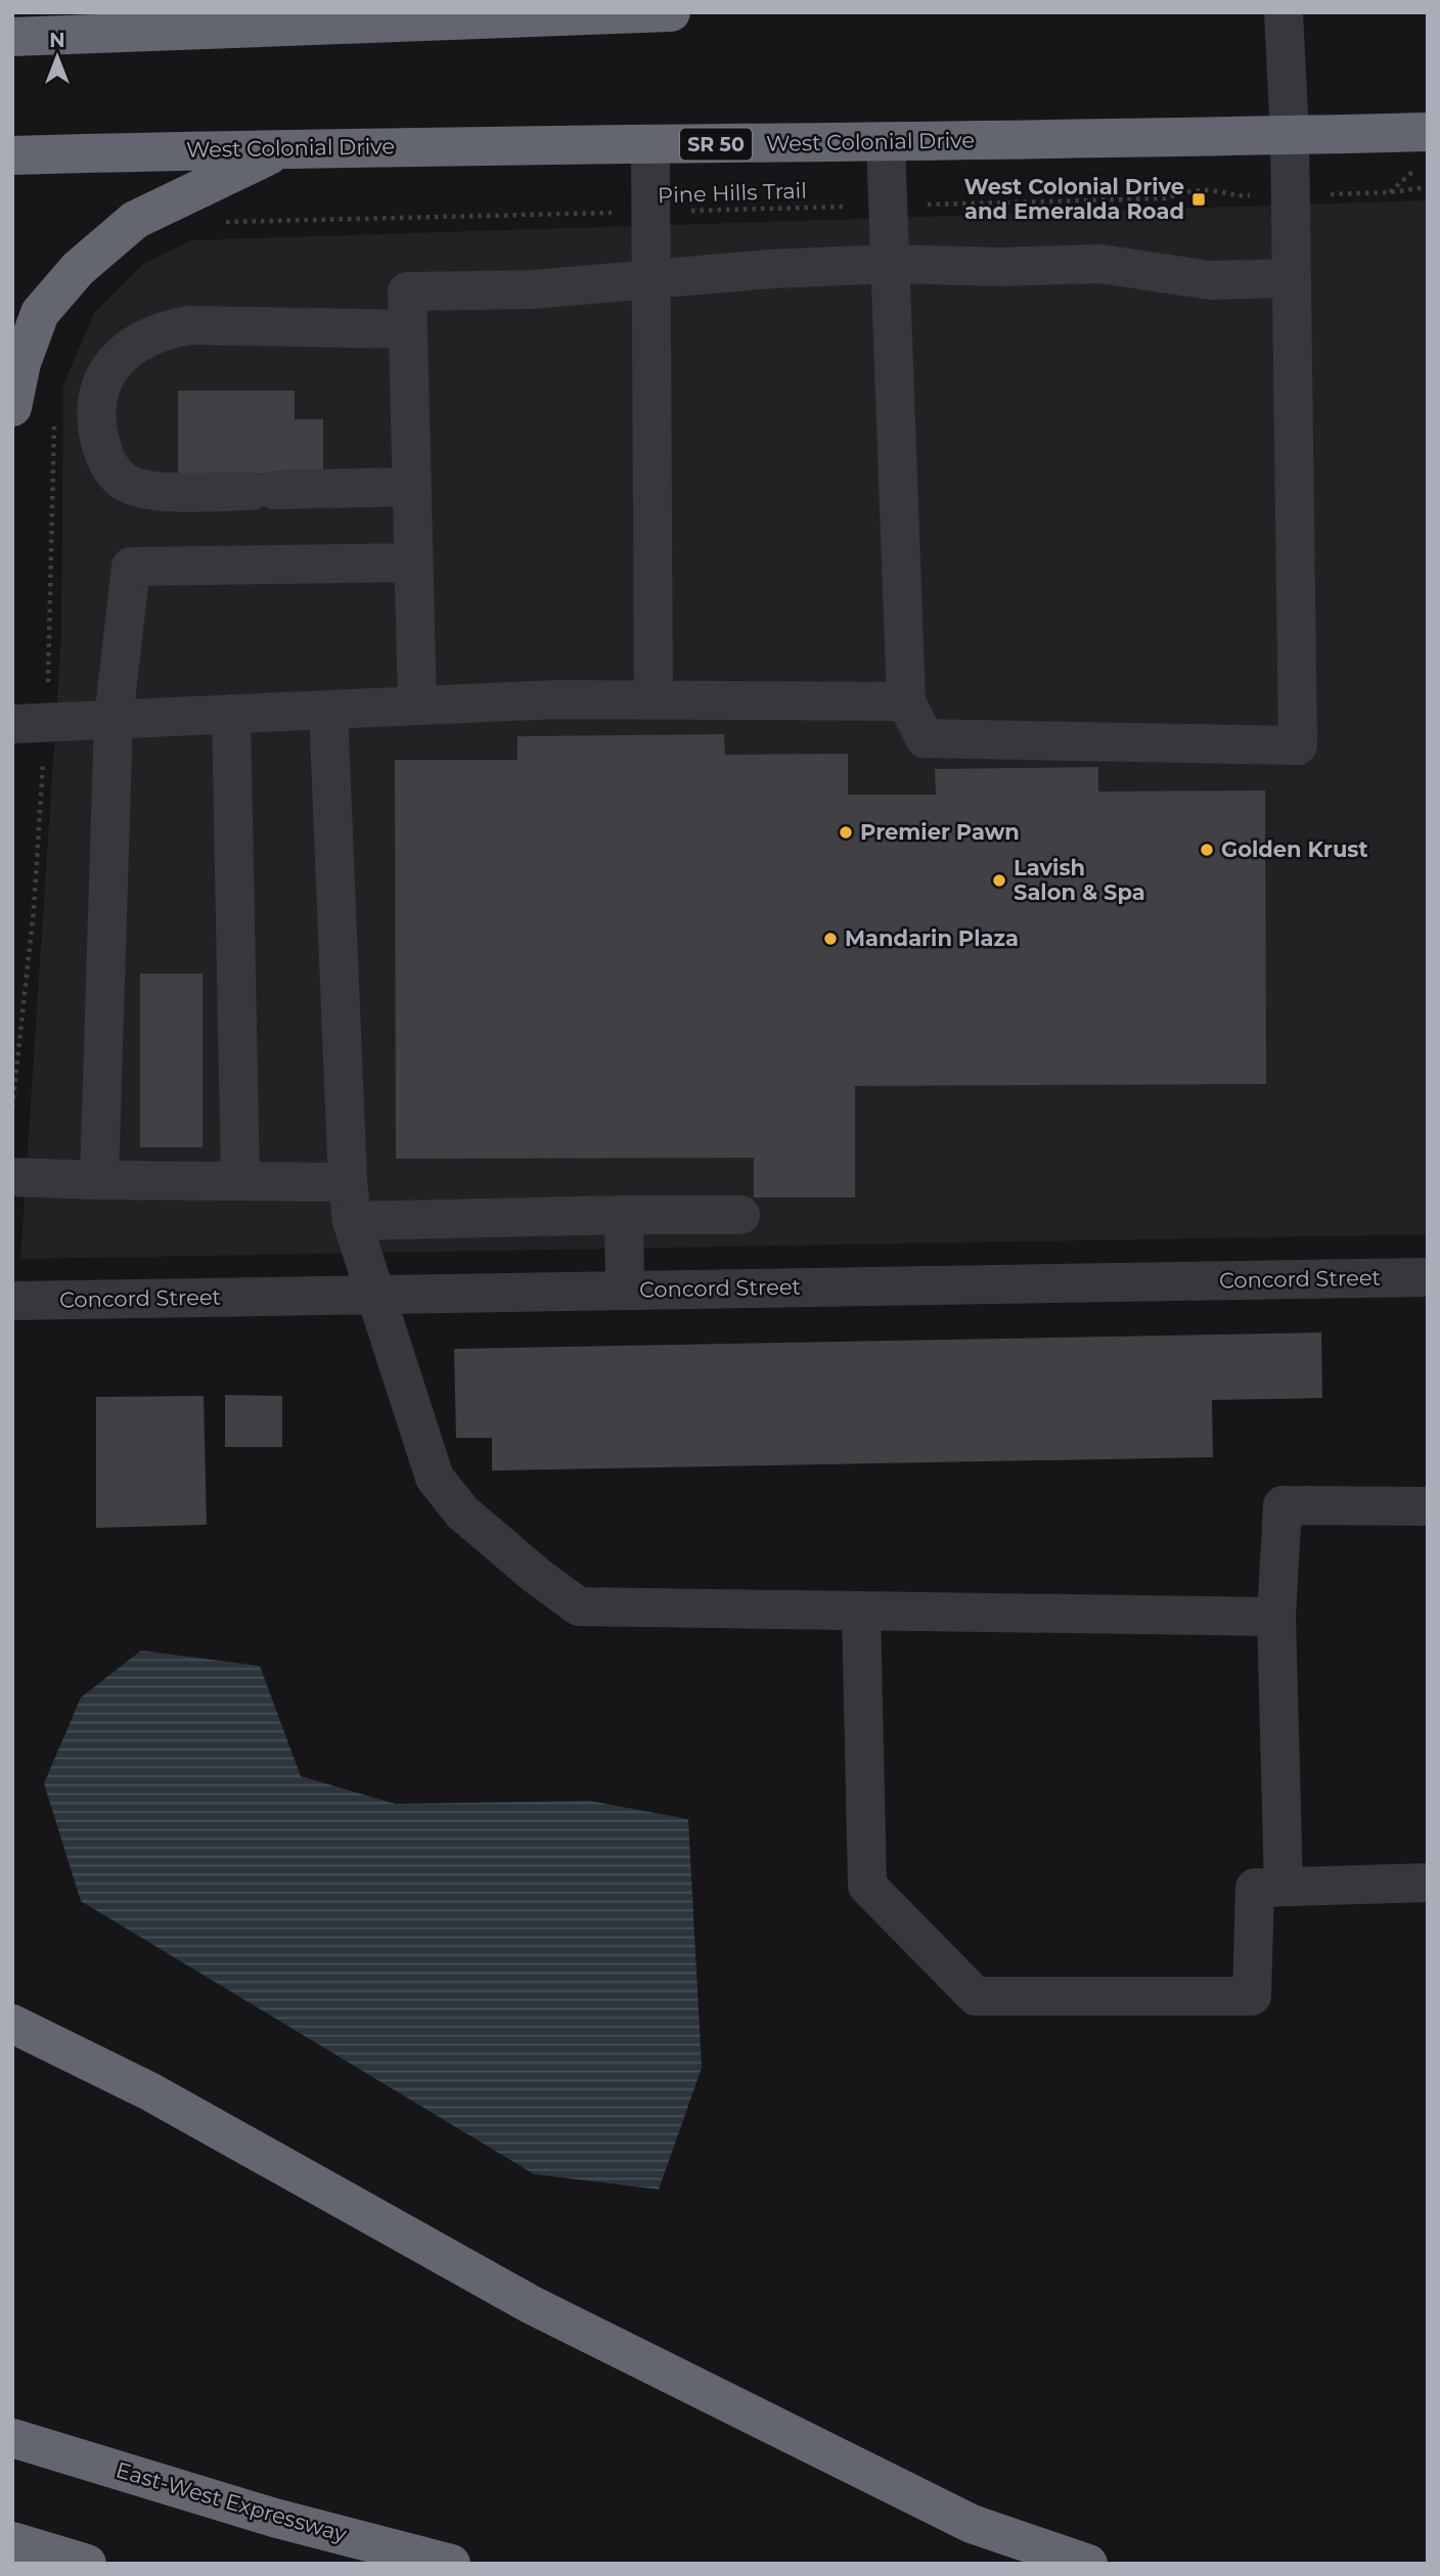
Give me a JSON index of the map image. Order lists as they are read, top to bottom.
{
  "streets": {
    "highway": ["West Colonial Drive", "SR 50", "East-West Expressway"],
    "street": ["Concord Street"],
    "path": ["Pine Hills Trail"]
  },
  "places": {
    "transit": ["West Colonial Drive and Emeralda Road"],
    "other": [
      "Premier Pawn",
      "Golden Krust",
      "Lavish Salon & Spa",
      "Mandarin Plaza"
    ]
  },
  "north": "top"
}
